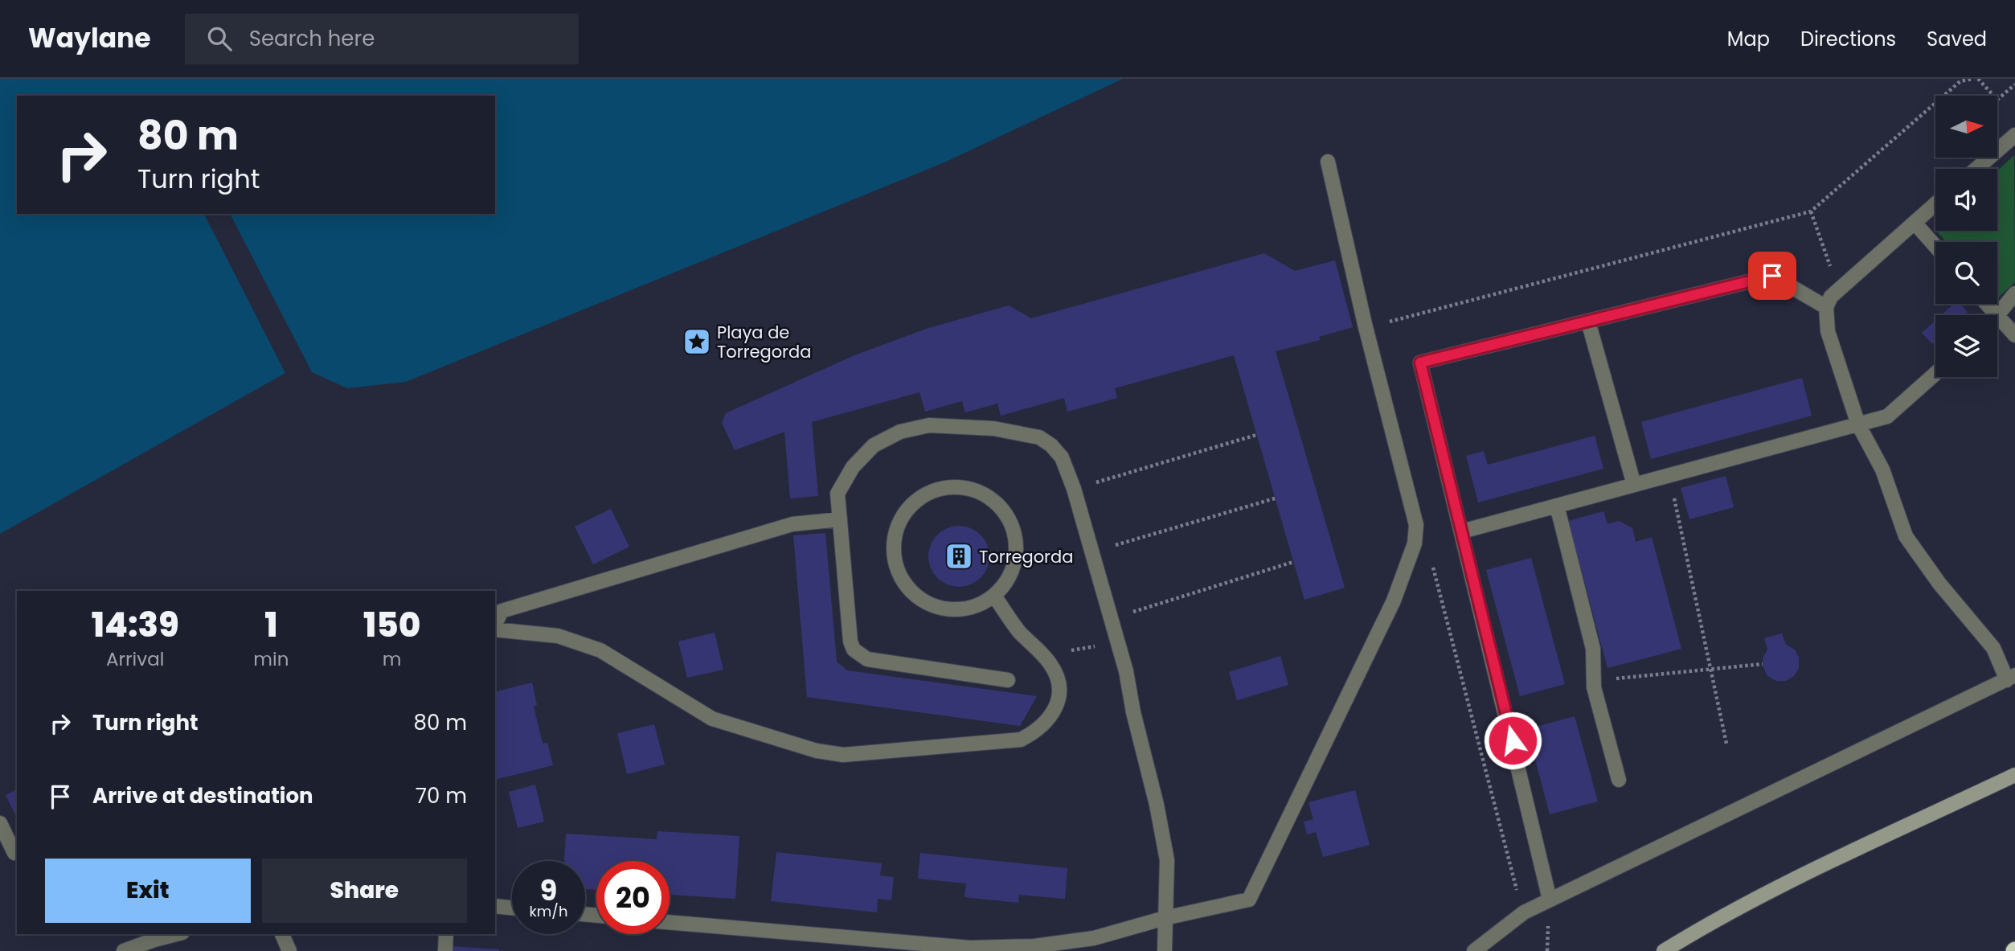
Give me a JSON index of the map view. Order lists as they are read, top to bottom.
{
  "places": {
    "place": ["Playa de Torregorda"],
    "building": ["Torregorda"]
  },
  "north": "right",
  "page": {
    "header": "Waylane",
    "search": "Search here",
    "nav": ["Map", "Directions", "Saved"],
    "turn": ["80 m", "Turn right"],
    "eta": [
      "14:39",
      "Arrival",
      "1",
      "min",
      "150",
      "m"
    ],
    "list": [
      {
        "name": "Turn right",
        "value": "80 m"
      },
      {
        "name": "Arrive at destination",
        "value": "70 m"
      }
    ],
    "buttons": ["Exit", "Share"],
    "speed": "9 km/h",
    "limit": "20"
  }
}
